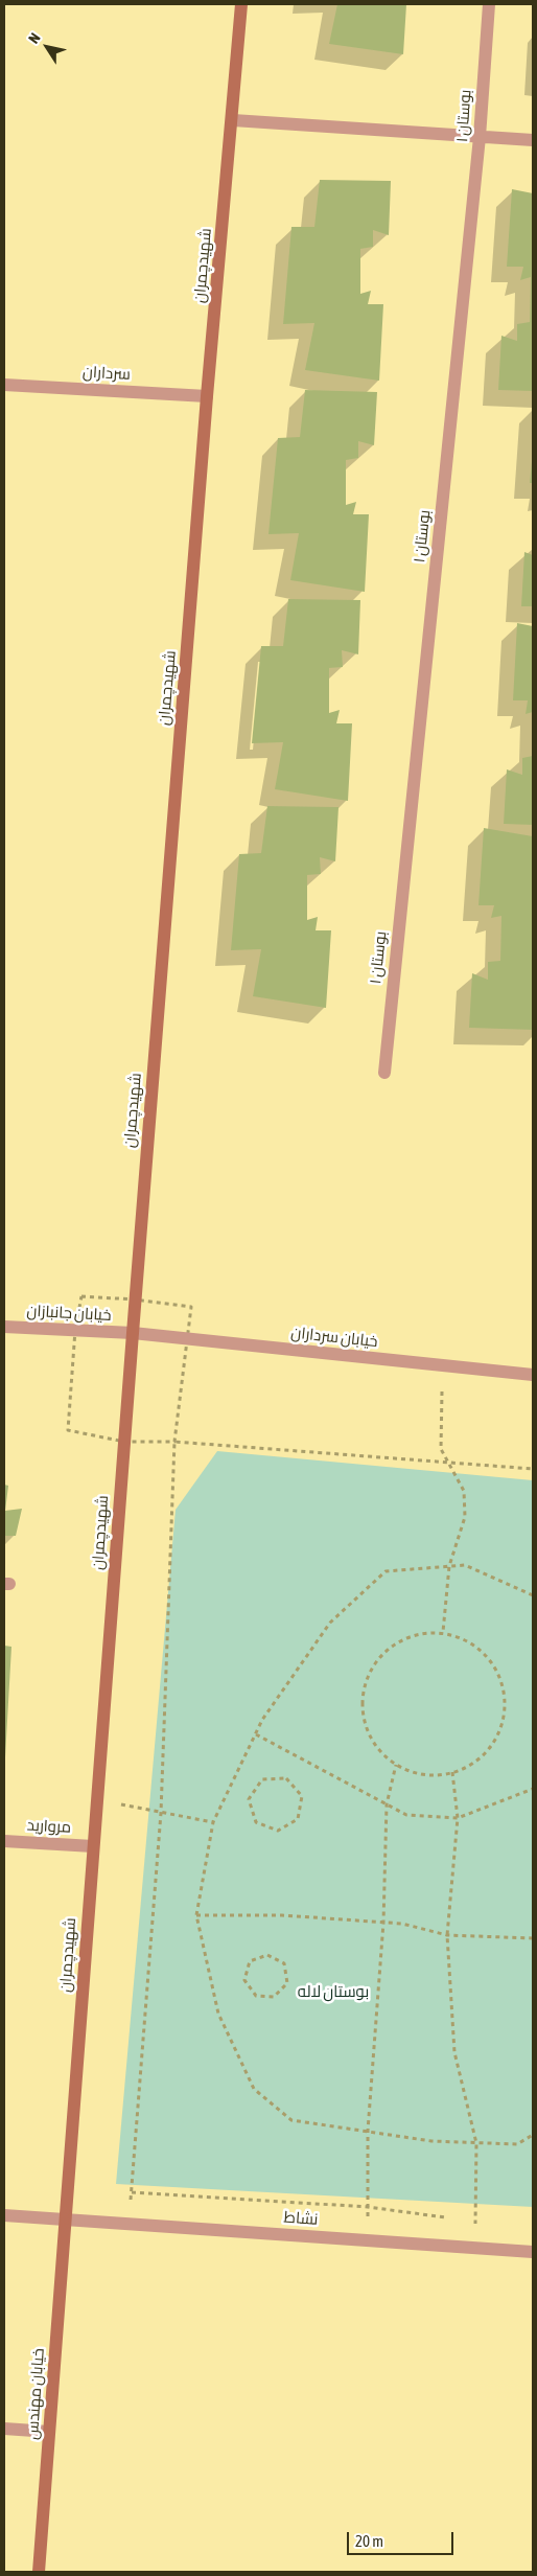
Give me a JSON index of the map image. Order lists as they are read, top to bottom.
{
  "streets": {
    "street": [
      "بوستان ۱",
      "شهیدچمران",
      "سرداران",
      "خیابان جانبازان",
      "خیابان سرداران",
      "مروارید",
      "نشاط",
      "خیابان مهندس"
    ]
  },
  "crossings": [
    ["شهیدچمران", "سرداران"],
    ["شهیدچمران", "خیابان جانبازان"],
    ["شهیدچمران", "خیابان سرداران"],
    ["شهیدچمران", "مروارید"],
    ["شهیدچمران", "نشاط"],
    ["شهیدچمران", "خیابان مهندس"],
    ["خیابان جانبازان", "خیابان سرداران"],
    ["نشاط", "خیابان مهندس"]
  ],
  "parks": ["بوستان لاله"],
  "scale_bar": "20 m",
  "north": "top left"
}
